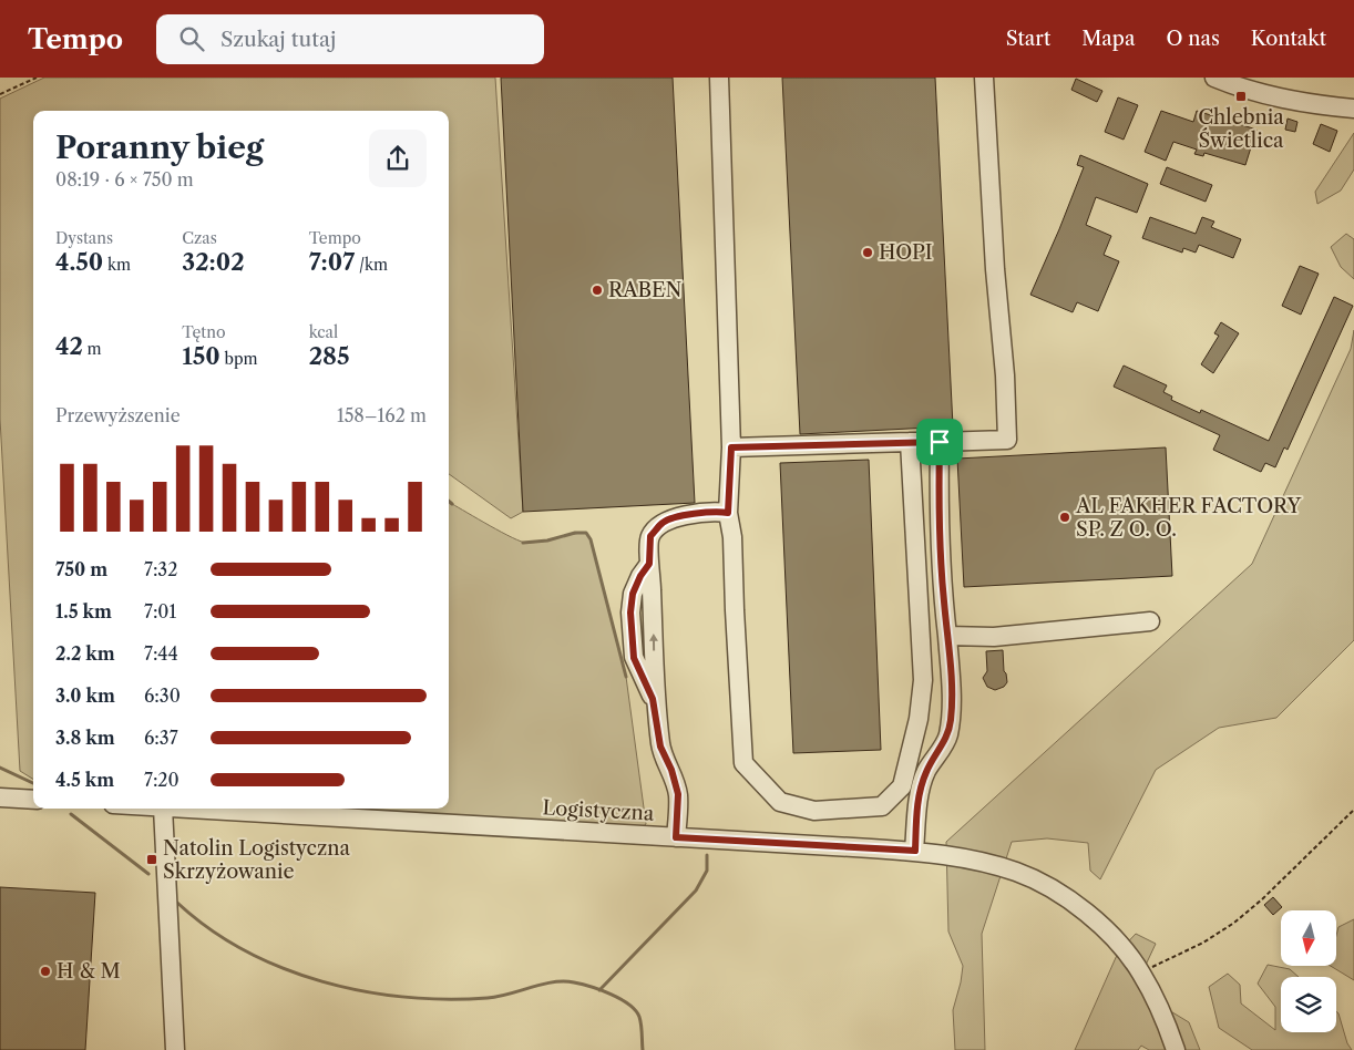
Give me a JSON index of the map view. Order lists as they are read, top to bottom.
{
  "streets": {
    "street": ["Logistyczna"]
  },
  "places": {
    "transit": ["Chlebnia Świetlica", "Natolin Logistyczna Skrzyżowanie"],
    "other": [
      "HOPI",
      "RABEN",
      "AL FAKHER FACTORY SP. Z O. O.",
      "H & M"
    ]
  },
  "north": "bottom",
  "page": {
    "header": "Tempo",
    "search": "Szukaj tutaj",
    "nav": [
      "Start",
      "Mapa",
      "O nas",
      "Kontakt"
    ],
    "heading": ["Poranny bieg", "08:19 · 6 × 750 m"],
    "stats": [
      ["Dystans", "4.50 km"],
      ["Czas", "32:02"],
      ["Tempo", "7:07 /km"],
      ["42 m"],
      ["Tętno", "150 bpm"],
      ["kcal", "285"]
    ],
    "chart": ["Przewyższenie", "158–162 m"],
    "list": [
      {
        "name": "750 m",
        "note": "7:32"
      },
      {
        "name": "1.5 km",
        "note": "7:01"
      },
      {
        "name": "2.2 km",
        "note": "7:44"
      },
      {
        "name": "3.0 km",
        "note": "6:30"
      },
      {
        "name": "3.8 km",
        "note": "6:37"
      },
      {
        "name": "4.5 km",
        "note": "7:20"
      }
    ]
  }
}
